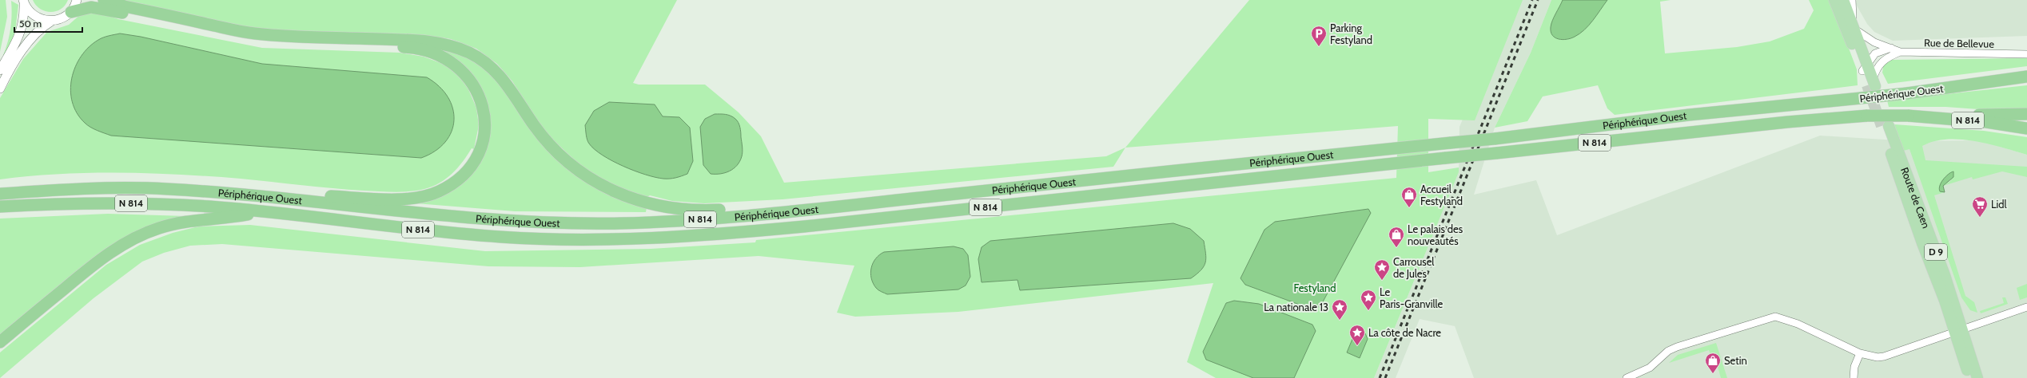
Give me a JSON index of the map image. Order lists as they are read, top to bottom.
{
  "streets": {
    "highway": ["Périphérique Ouest", "N 814"],
    "main road": ["Route de Caen", "D 9"],
    "street": ["Rue de Bellevue"]
  },
  "parks": ["Festyland"],
  "places": {
    "parking": ["Parking Festyland"],
    "shop": ["Accueil Festyland", "Le palais des nouveautés", "Setin"],
    "supermarket": ["Lidl"],
    "place": [
      "Carrousel de Jules",
      "Le Paris-Granville",
      "La nationale 13",
      "La côte de Nacre"
    ]
  },
  "scale_bar": "50 m"
}
